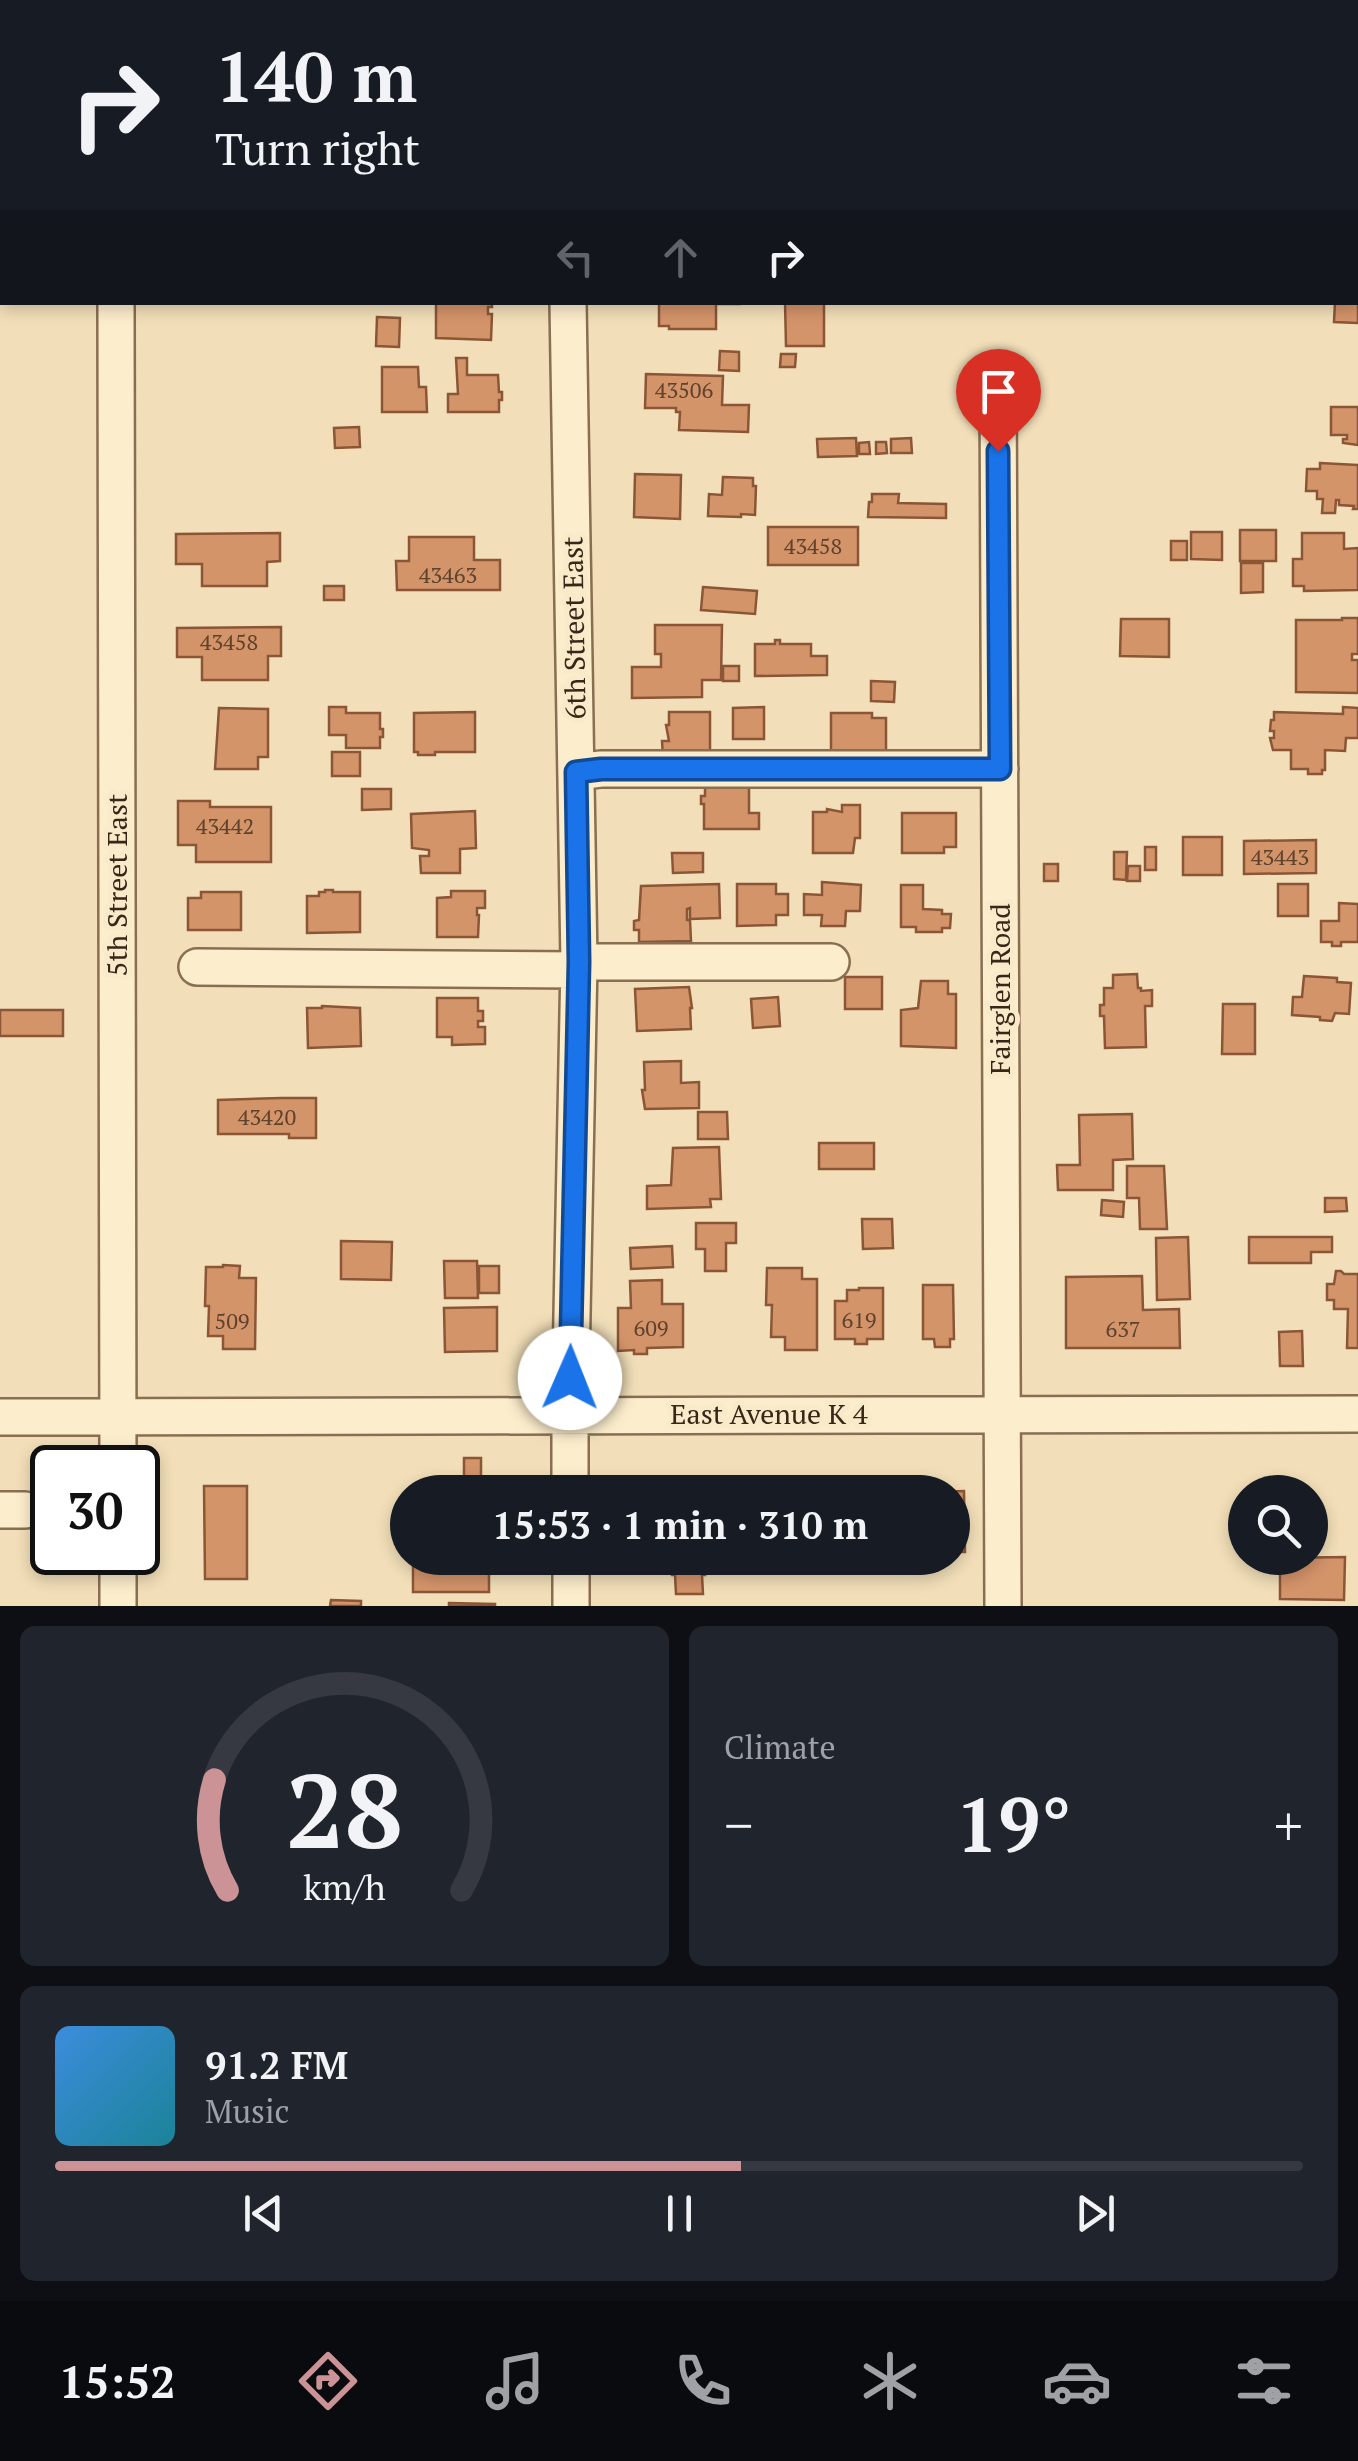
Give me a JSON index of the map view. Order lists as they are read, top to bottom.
{
  "streets": {
    "street": [
      "6th Street East",
      "5th Street East",
      "Fairglen Road",
      "East Avenue K 4"
    ]
  },
  "crossings": [
    ["6th Street East", "East Avenue K 4"],
    ["5th Street East", "East Avenue K 4"],
    ["Fairglen Road", "East Avenue K 4"]
  ],
  "house_numbers": [
    "43506",
    "43458",
    "43463",
    "43458",
    "43442",
    "43443",
    "43420",
    "619",
    "509",
    "609",
    "637"
  ],
  "page": {
    "turn": ["140 m", "Turn right"],
    "limit": "30",
    "trip": "15:53 · 1 min · 310 m",
    "tile": "Climate",
    "heat": ["−", "19°", "+"],
    "song": ["91.2 FM", "Music"],
    "tabs": "15:52",
    "gauge": ["28", "km/h"]
  }
}
